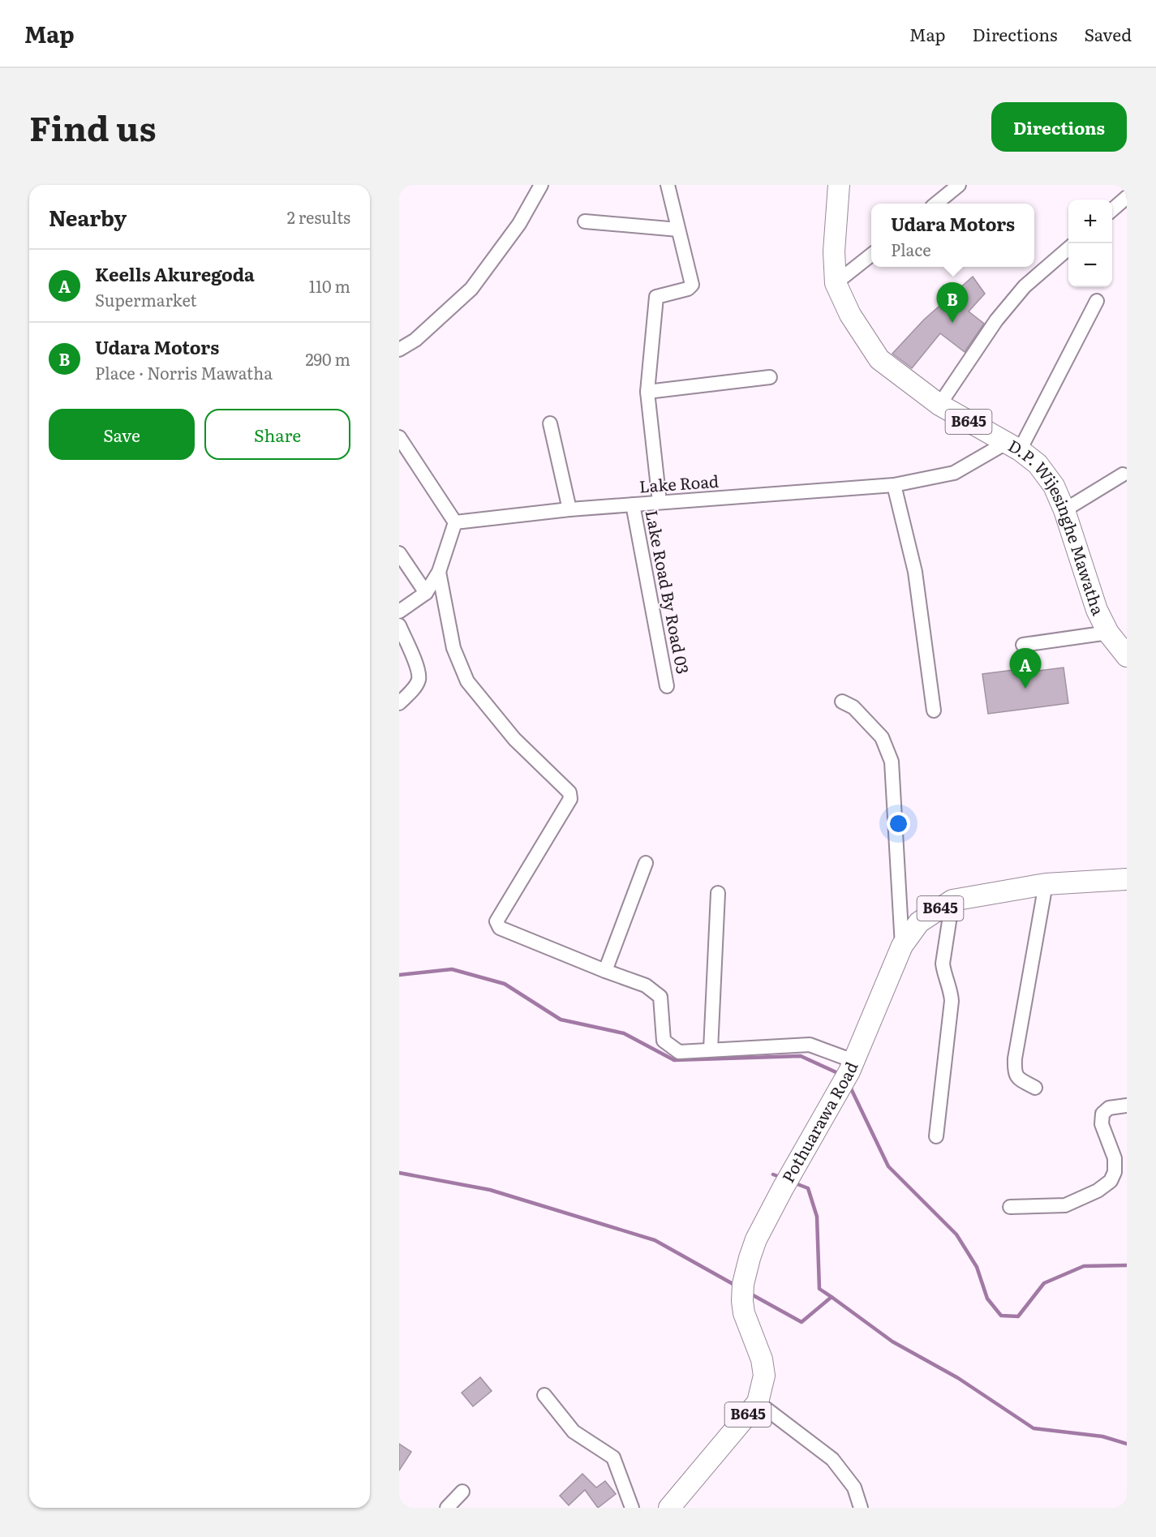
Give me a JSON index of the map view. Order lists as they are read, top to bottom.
{
  "streets": {
    "main road": ["B645", "D.P. Wijesinghe Mawatha", "Pothuarawa Road"],
    "street": ["Lake Road", "Lake Road By Road 03"]
  },
  "crossings": [
    ["Lake Road", "D.P. Wijesinghe Mawatha"],
    ["Lake Road", "Lake Road By Road 03"]
  ],
  "page": {
    "header": "Map",
    "nav": ["Map", "Directions", "Saved"],
    "title": "Find us",
    "buttons": [
      "Directions",
      ["Save", "Share"]
    ],
    "heading": ["Nearby", "2 results"],
    "map_buttons": ["+", "−"],
    "popup": ["Udara Motors", "Place"],
    "list": [
      {
        "mark": "A",
        "name": "Keells Akuregoda",
        "note": "Supermarket",
        "value": "110 m"
      },
      {
        "mark": "B",
        "name": "Udara Motors",
        "note": "Place · Norris Mawatha",
        "value": "290 m"
      }
    ],
    "pins": ["B", "A"]
  }
}
